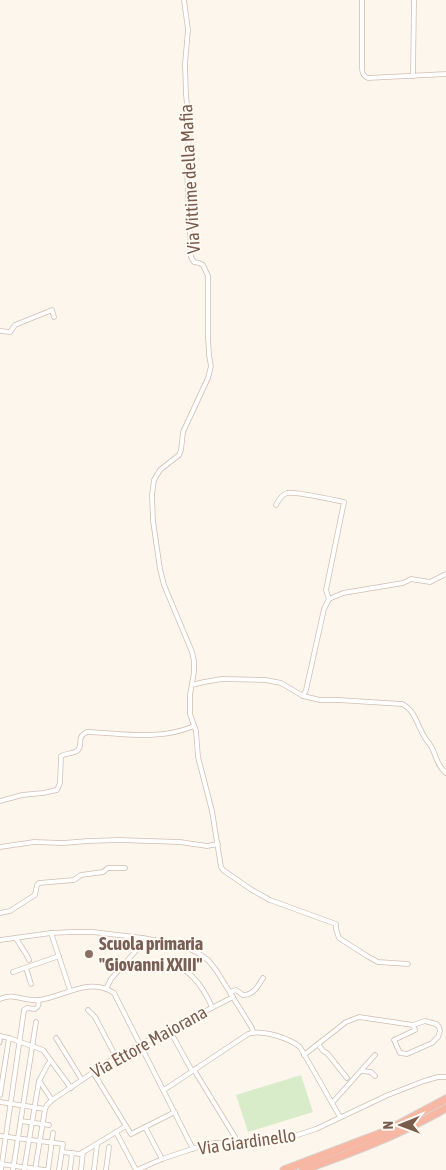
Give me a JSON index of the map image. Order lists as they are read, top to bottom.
{
  "streets": {
    "street": ["Via Vittime della Mafia", "Via Ettore Maiorana", "Via Giardinello"]
  },
  "places": ["Scuola primaria \"Giovanni XXIII\""],
  "north": "left"
}
